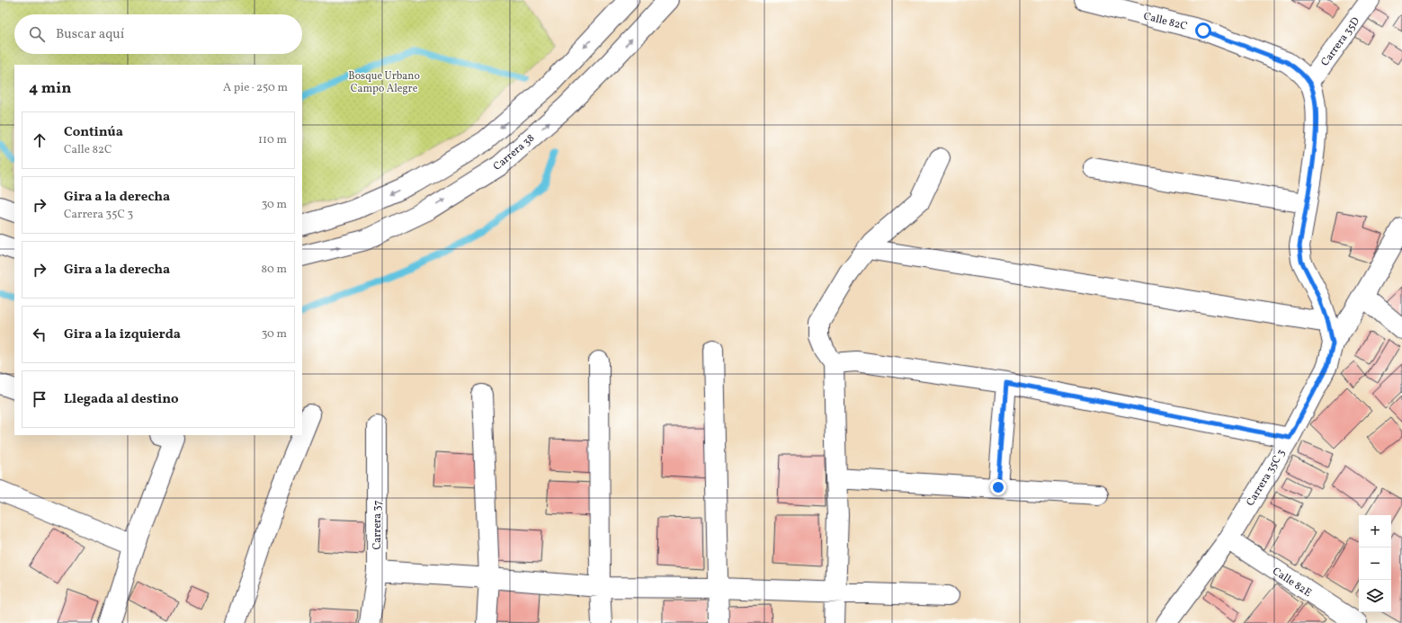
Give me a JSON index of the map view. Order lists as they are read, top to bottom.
{
  "streets": {
    "street": [
      "Calle 82C",
      "Carrera 35D",
      "Carrera 38",
      "Carrera 35C 3",
      "Carrera 37",
      "Calle 82E"
    ]
  },
  "crossings": [
    ["Calle 82C", "Carrera 35D"],
    ["Calle 82C", "Carrera 35C 3"],
    ["Carrera 35C 3", "Calle 82E"]
  ],
  "parks": ["Bosque Urbano Campo Alegre"],
  "page": {
    "search": "Buscar aquí",
    "heading": ["4 min", "A pie · 250 m"],
    "list": [
      ["Continúa", "Calle 82C", "110 m"],
      ["Gira a la derecha", "Carrera 35C 3", "30 m"],
      ["Gira a la derecha", "80 m"],
      ["Gira a la izquierda", "30 m"],
      "Llegada al destino"
    ],
    "map_buttons": ["+", "−"]
  }
}
